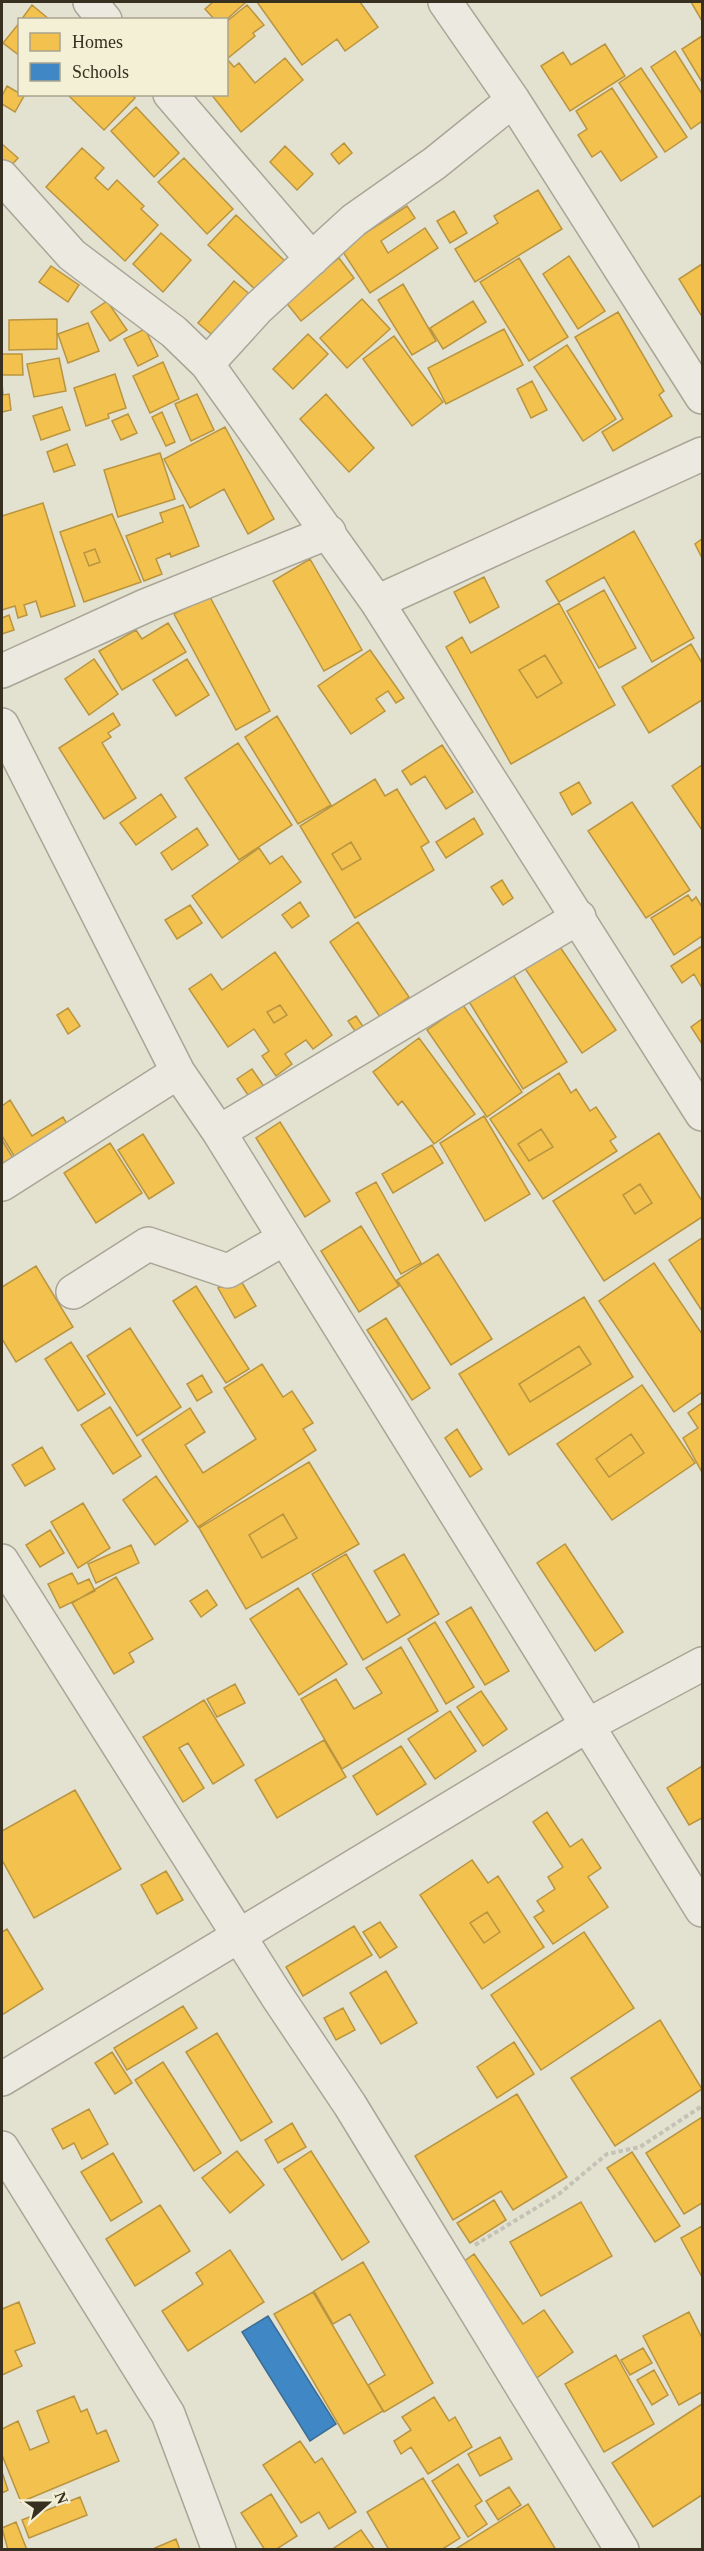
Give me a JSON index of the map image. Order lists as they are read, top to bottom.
{
  "legend": ["Homes", "Schools"],
  "north": "right"
}
